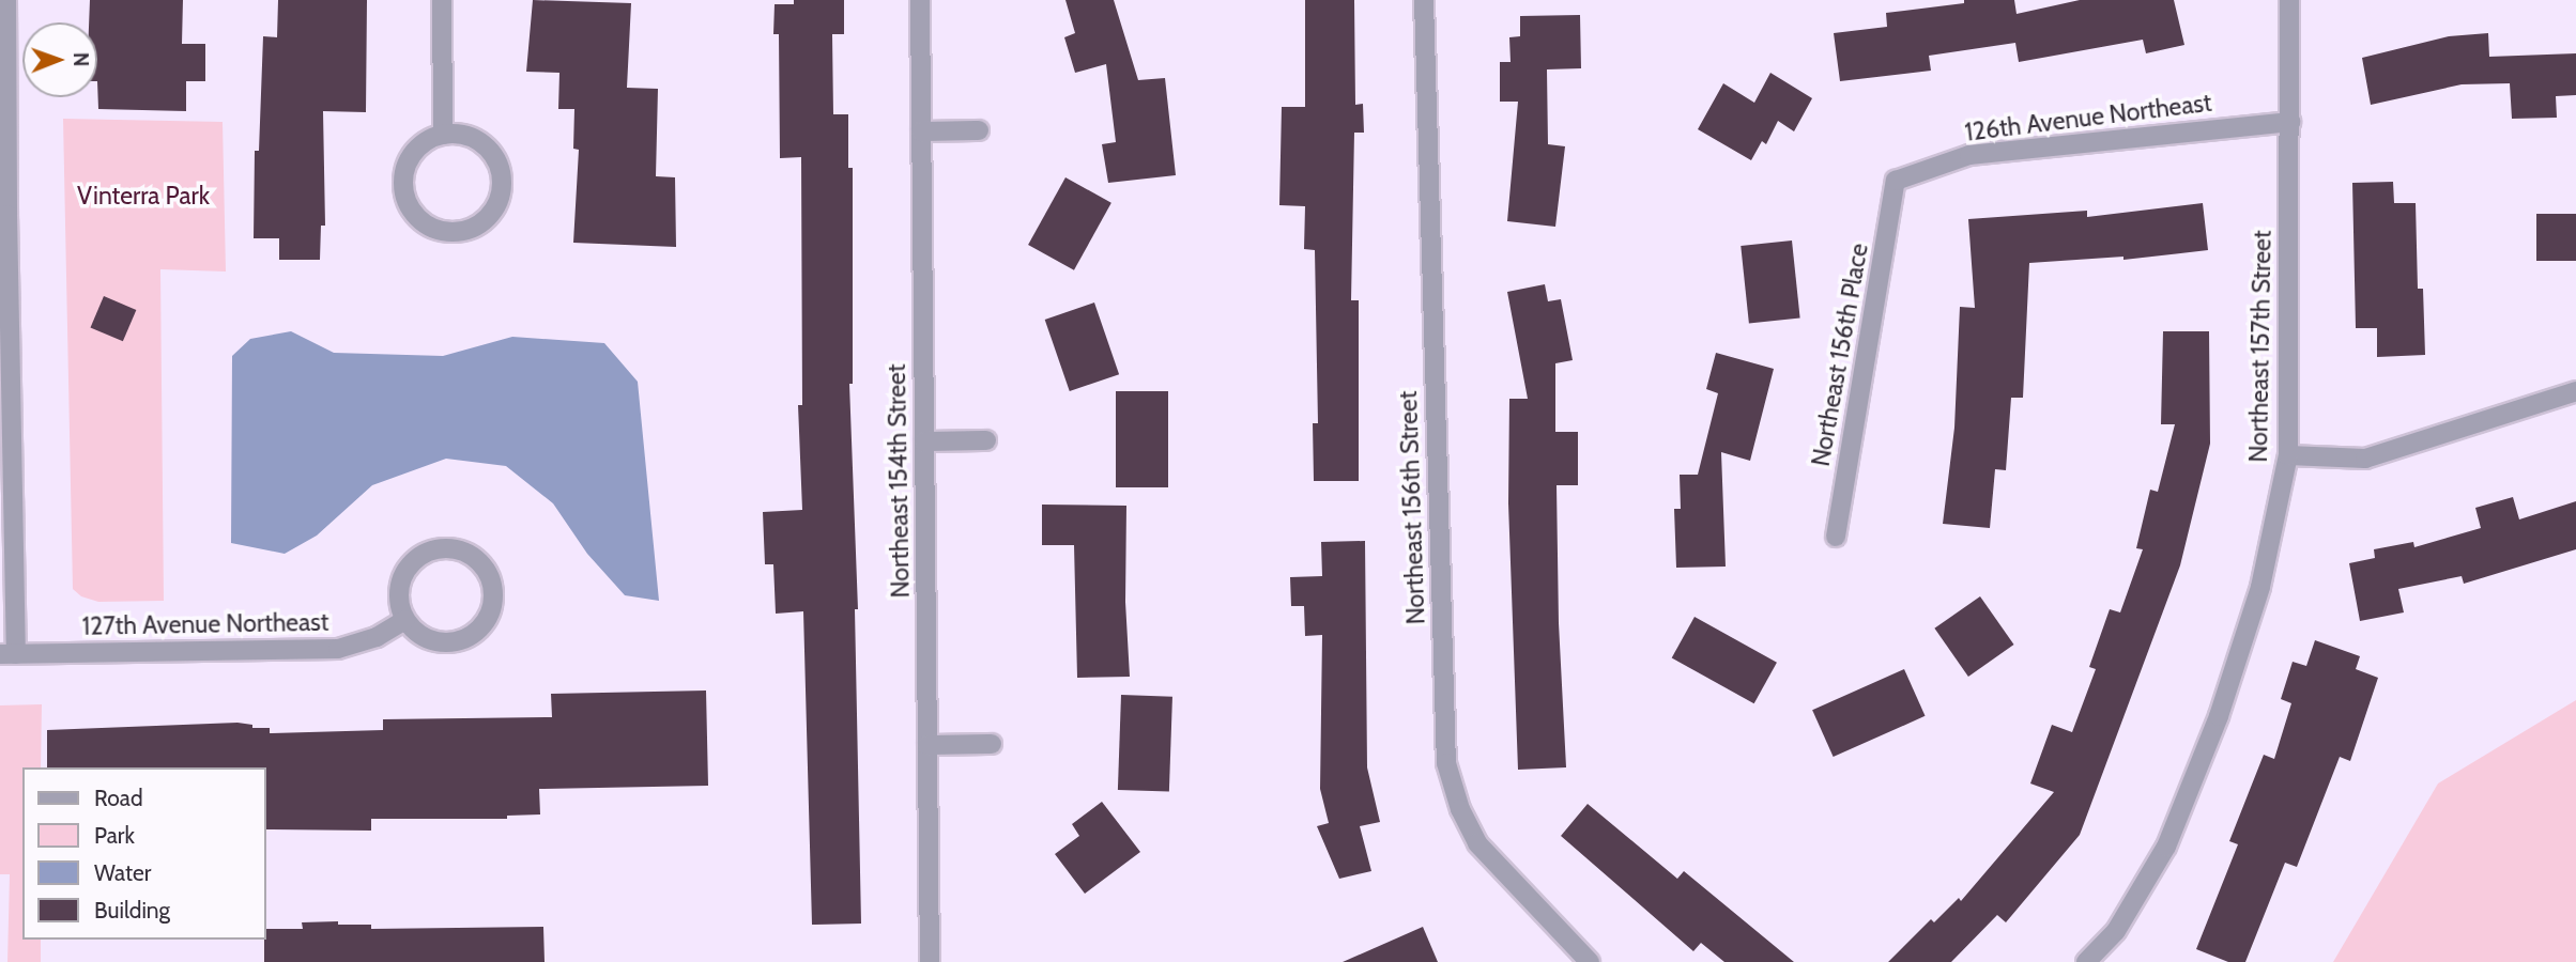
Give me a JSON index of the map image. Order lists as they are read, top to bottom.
{
  "streets": {
    "street": [
      "126th Avenue Northeast",
      "Northeast 157th Street",
      "Northeast 156th Place",
      "Northeast 154th Street",
      "Northeast 156th Street",
      "127th Avenue Northeast"
    ]
  },
  "crossings": [
    ["126th Avenue Northeast", "Northeast 157th Street"],
    ["126th Avenue Northeast", "Northeast 156th Place"]
  ],
  "parks": ["Vinterra Park"],
  "legend": [
    "Road",
    "Park",
    "Water",
    "Building"
  ],
  "north": "right"
}
